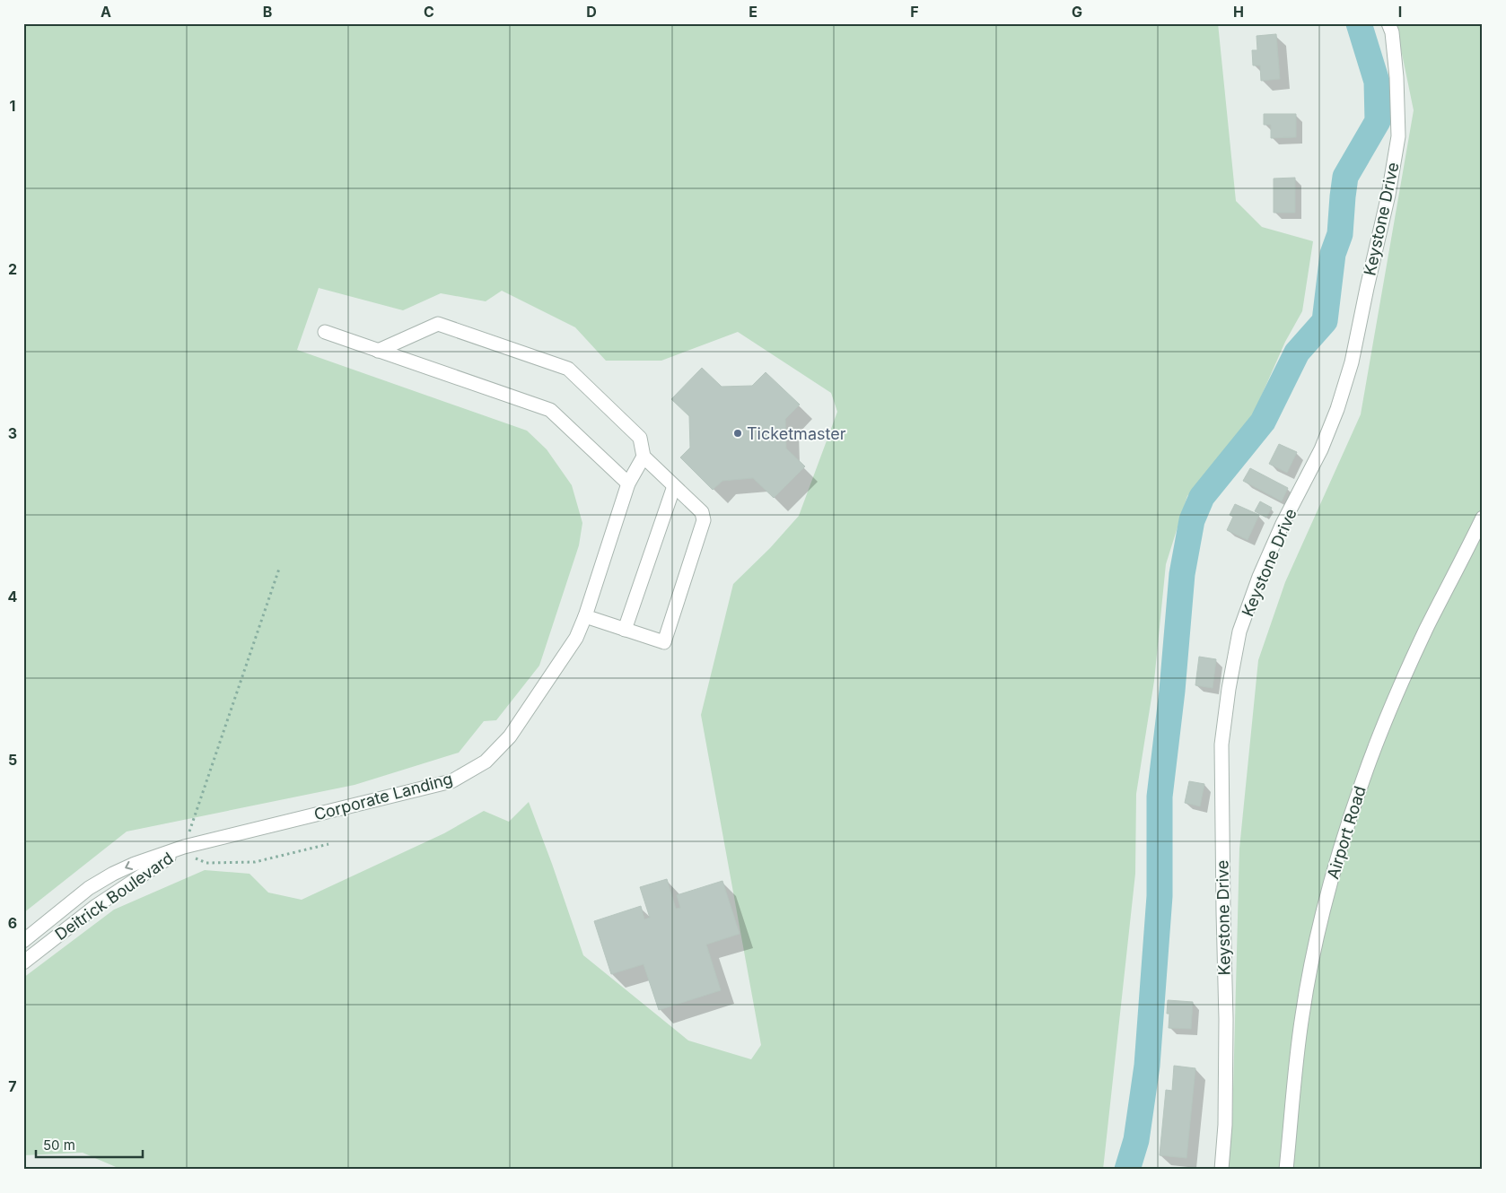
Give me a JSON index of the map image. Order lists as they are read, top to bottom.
{
  "streets": {
    "street": [
      "Keystone Drive",
      "Corporate Landing",
      "Airport Road",
      "Deitrick Boulevard"
    ]
  },
  "crossings": [
    ["Corporate Landing", "Deitrick Boulevard"]
  ],
  "places": ["Ticketmaster"],
  "scale_bar": "50 m",
  "grid": {
    "columns": [
      "A",
      "B",
      "C",
      "D",
      "E",
      "F",
      "G",
      "H",
      "I"
    ],
    "rows": [
      "1",
      "2",
      "3",
      "4",
      "5",
      "6",
      "7"
    ]
  }
}
